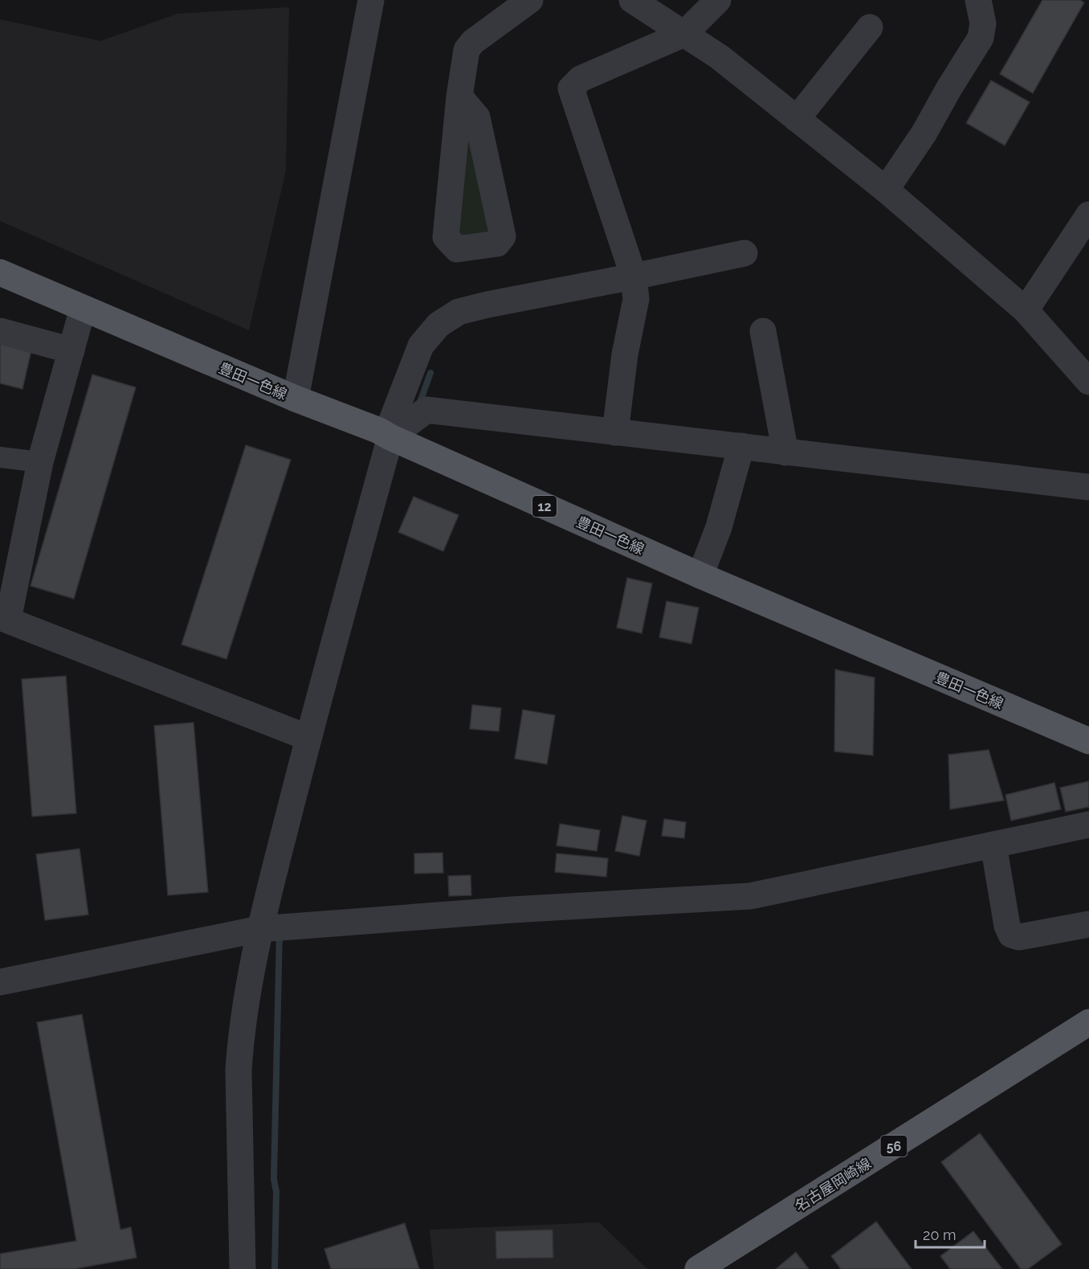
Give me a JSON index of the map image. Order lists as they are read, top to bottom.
{
  "streets": {
    "main road": [
      "豊田一色線",
      "12",
      "56",
      "名古屋岡崎線"
    ]
  },
  "scale_bar": "20 m"
}
